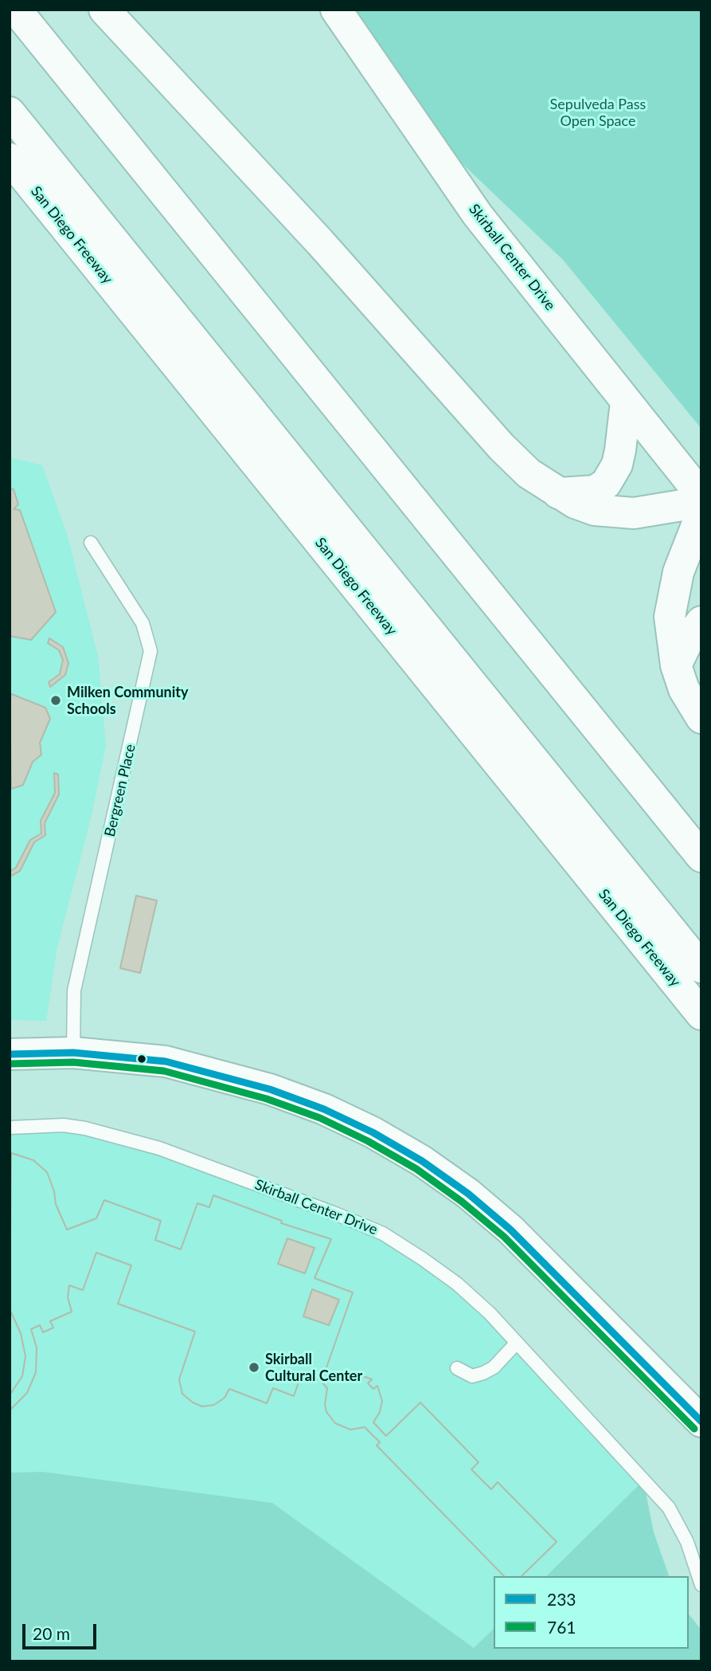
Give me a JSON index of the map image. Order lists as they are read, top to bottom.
{
  "streets": {
    "main road": ["San Diego Freeway", "Skirball Center Drive"],
    "lane": ["Bergreen Place"]
  },
  "parks": ["Sepulveda Pass Open Space"],
  "places": ["Milken Community Schools", "Skirball Cultural Center"],
  "lines": ["transit line 233", "transit line 761"],
  "legend": ["233", "761"],
  "scale_bar": "20 m"
}
